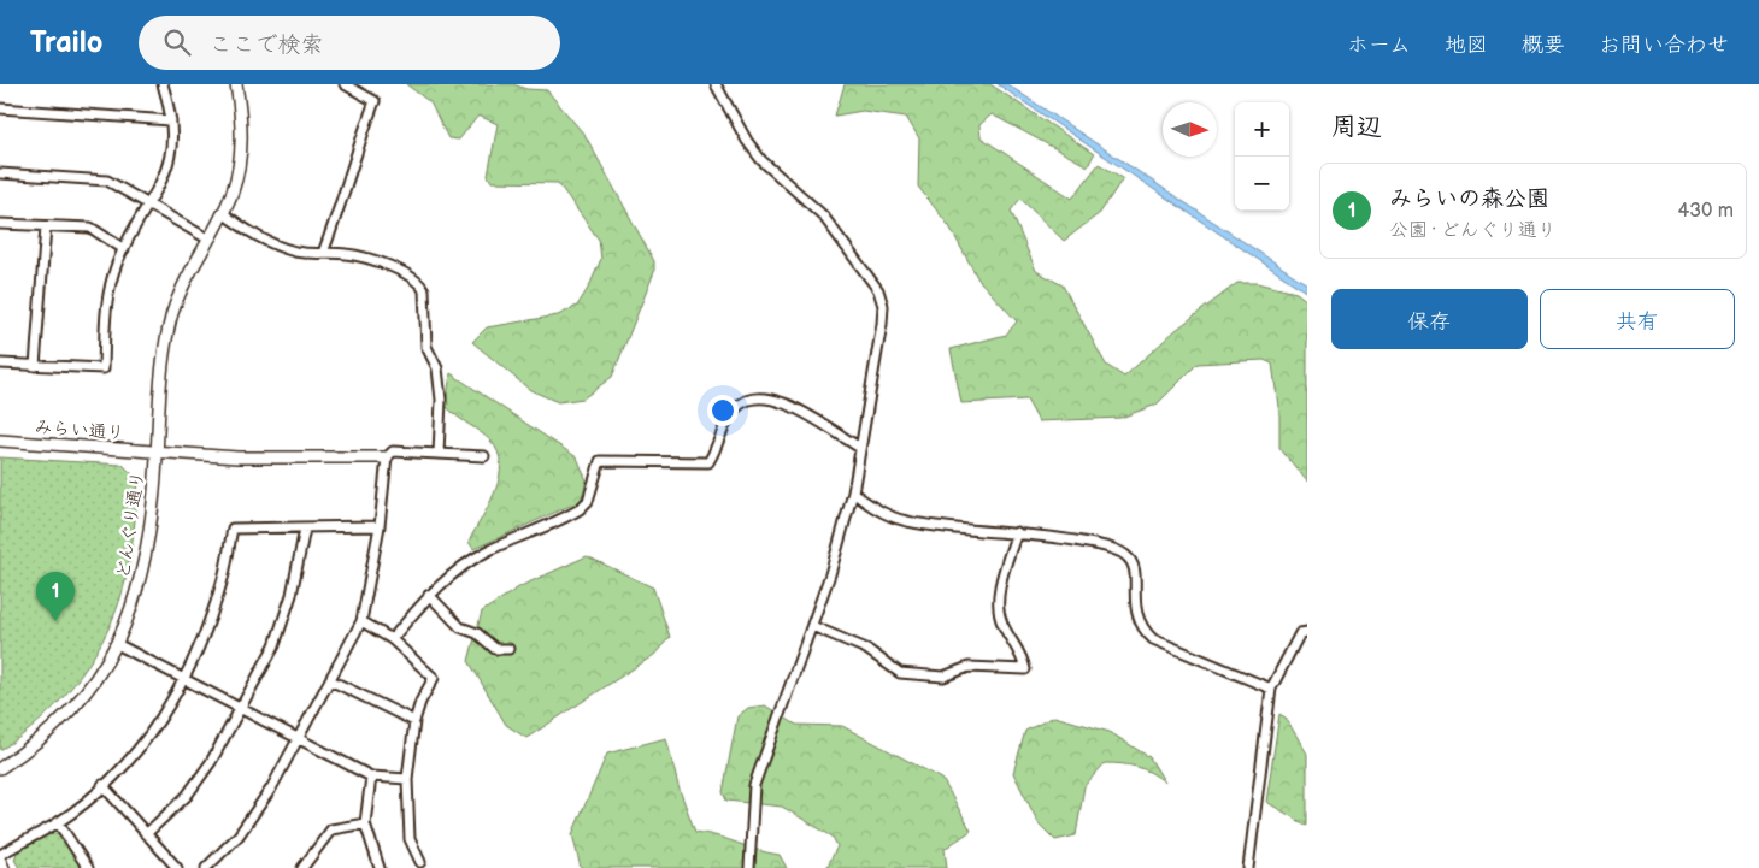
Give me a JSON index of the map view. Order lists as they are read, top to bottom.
{
  "streets": {
    "street": ["みらい通り", "どんぐり通り"]
  },
  "crossings": [
    ["みらい通り", "どんぐり通り"]
  ],
  "north": "right",
  "page": {
    "header": "Trailo",
    "search": "ここで検索",
    "nav": [
      "ホーム",
      "地図",
      "概要",
      "お問い合わせ"
    ],
    "heading": "周辺",
    "map_buttons": ["+", "−"],
    "list": [
      {
        "mark": "1",
        "name": "みらいの森公園",
        "note": "公園 · どんぐり通り",
        "value": "430 m"
      }
    ],
    "buttons": ["保存", "共有"],
    "pins": "1"
  }
}
